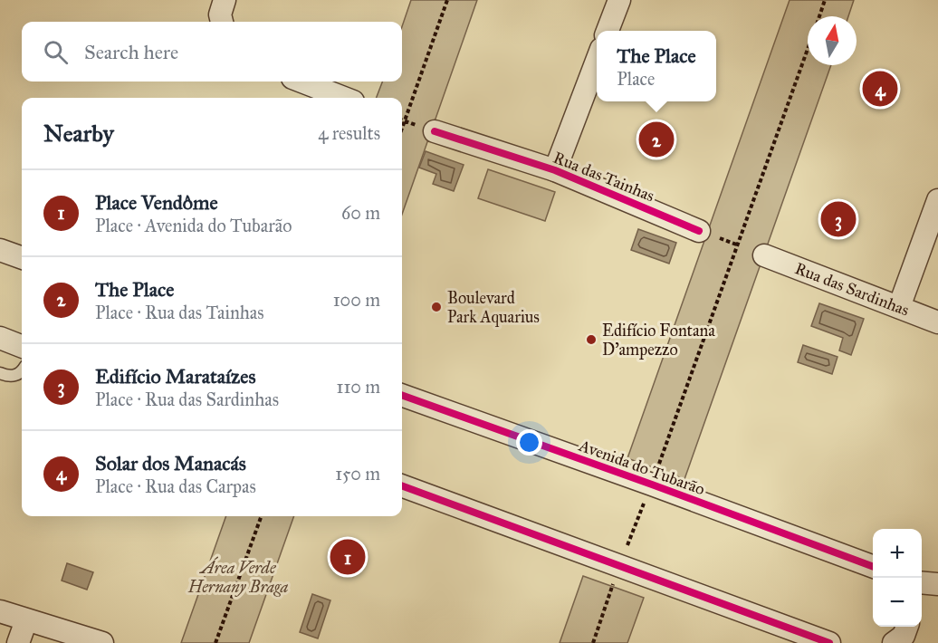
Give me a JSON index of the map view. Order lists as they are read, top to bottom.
{
  "streets": {
    "street": ["Rua das Tainhas", "Rua das Sardinhas", "Avenida do Tubarão"]
  },
  "parks": ["Área Verde Hernany Braga"],
  "places": ["Boulevard Park Aquarius", "Edifício Fontana D'ampezzo"],
  "north": "top",
  "page": {
    "search": "Search here",
    "popup": ["The Place", "Place"],
    "pins": [
      "4",
      "2",
      "3",
      "1"
    ],
    "heading": ["Nearby", "4 results"],
    "list": [
      {
        "mark": "1",
        "name": "Place Vendôme",
        "note": "Place · Avenida do Tubarão",
        "value": "60 m"
      },
      {
        "mark": "2",
        "name": "The Place",
        "note": "Place · Rua das Tainhas",
        "value": "100 m"
      },
      {
        "mark": "3",
        "name": "Edifício Marataízes",
        "note": "Place · Rua das Sardinhas",
        "value": "110 m"
      },
      {
        "mark": "4",
        "name": "Solar dos Manacás",
        "note": "Place · Rua das Carpas",
        "value": "150 m"
      }
    ],
    "map_buttons": ["+", "−"]
  }
}
